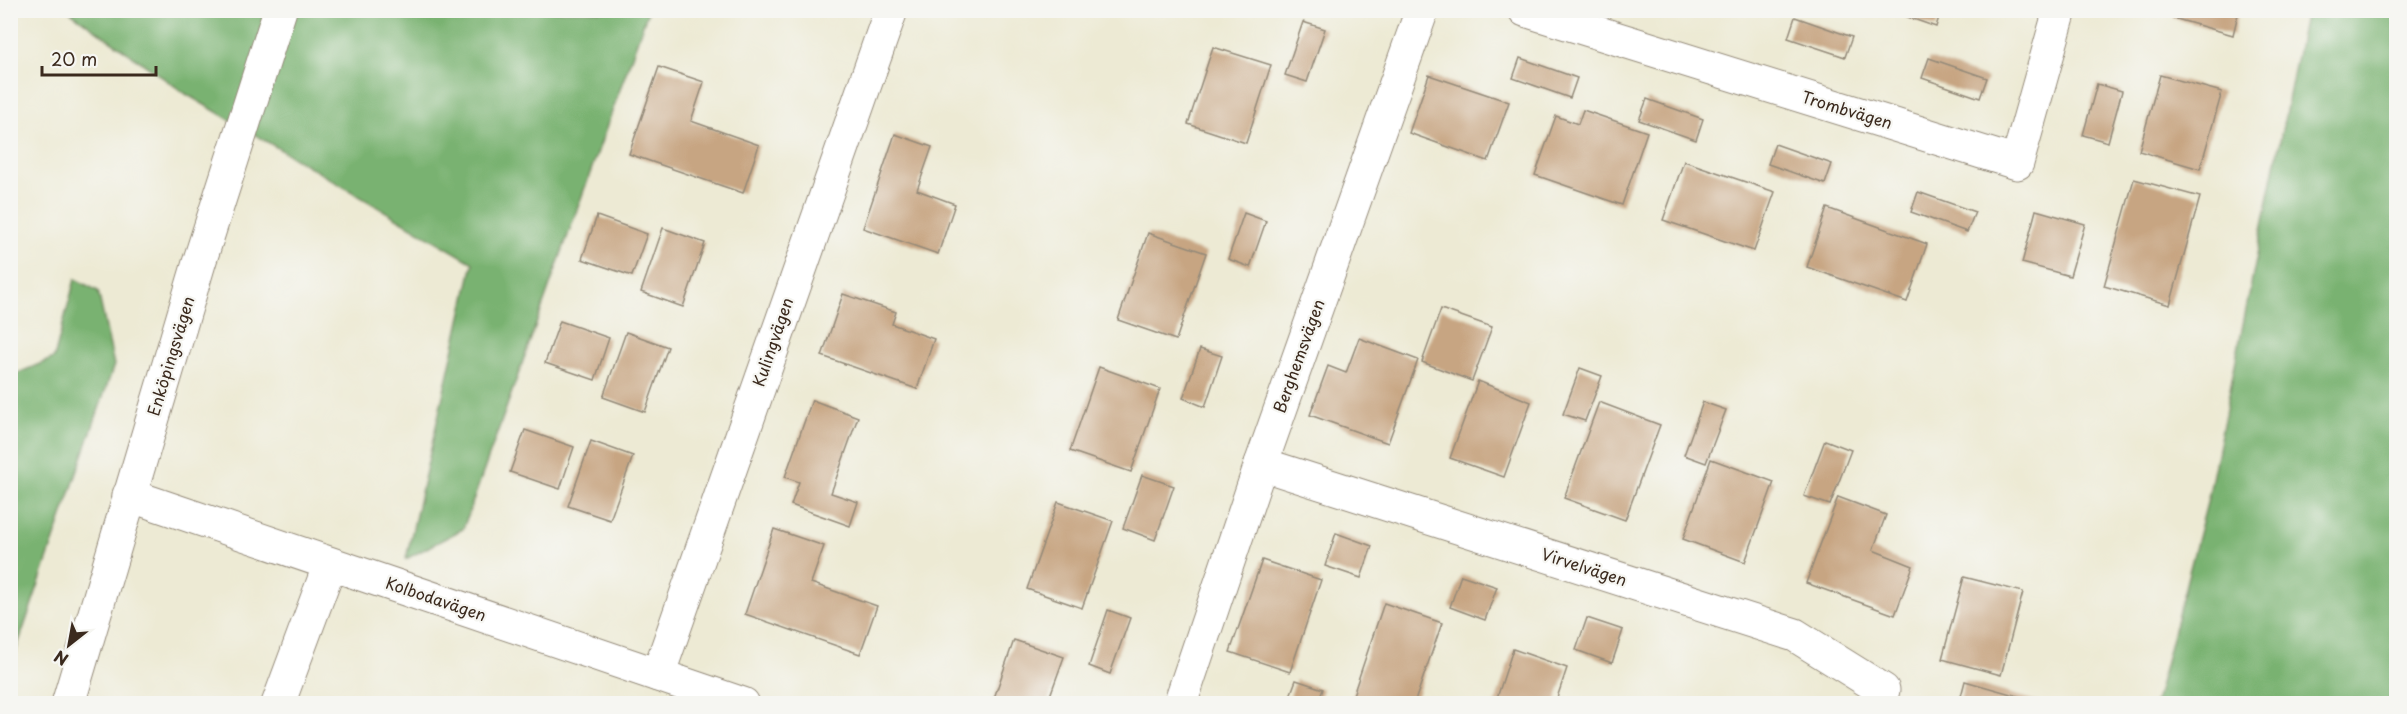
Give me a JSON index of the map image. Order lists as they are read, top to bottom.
{
  "streets": {
    "street": [
      "Trombvägen",
      "Kulingvägen",
      "Enköpingsvägen",
      "Berghemsvägen",
      "Virvelvägen",
      "Kolbodavägen"
    ]
  },
  "crossings": [
    ["Kulingvägen", "Kolbodavägen"],
    ["Enköpingsvägen", "Kolbodavägen"],
    ["Berghemsvägen", "Virvelvägen"]
  ],
  "scale_bar": "20 m",
  "north": "bottom left"
}
